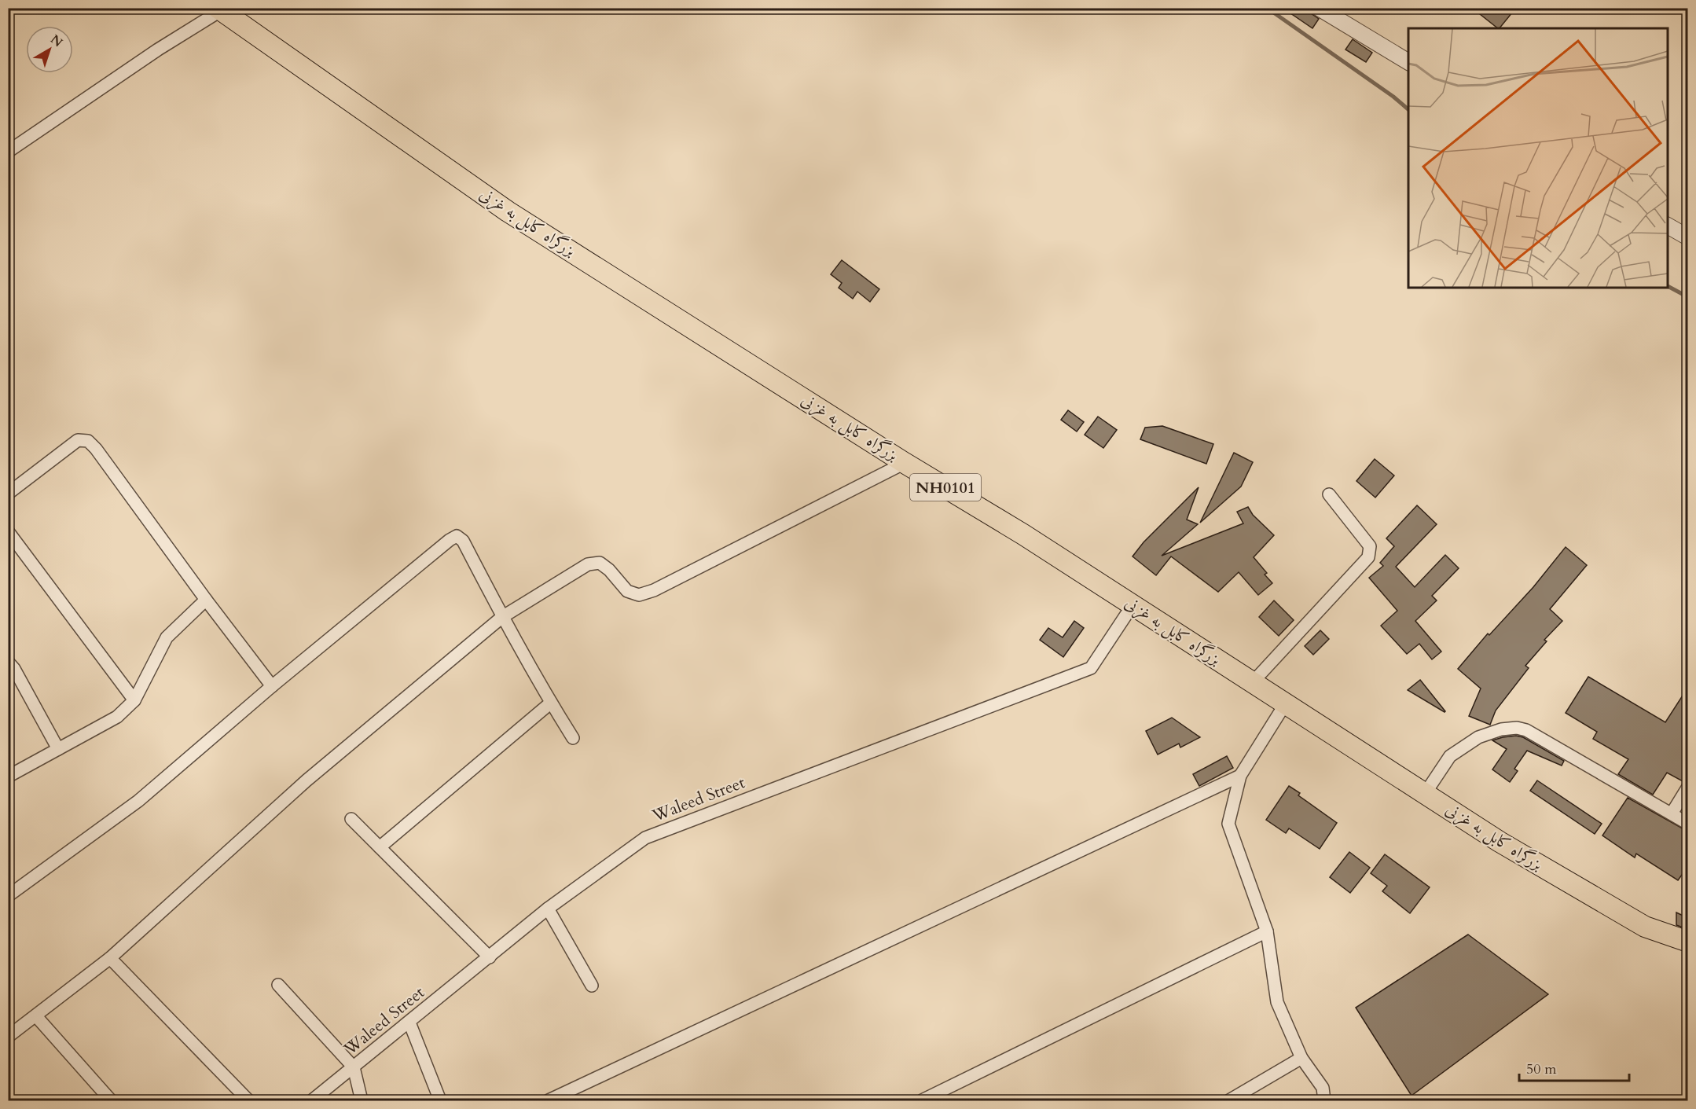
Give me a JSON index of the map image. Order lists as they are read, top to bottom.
{
  "streets": {
    "highway": ["بزرگراه کابل به غزنی", "NH0101"],
    "street": ["Waleed Street"]
  },
  "crossings": [
    ["بزرگراه کابل به غزنی", "Waleed Street"]
  ],
  "scale_bar": "50 m",
  "north": "top right"
}
